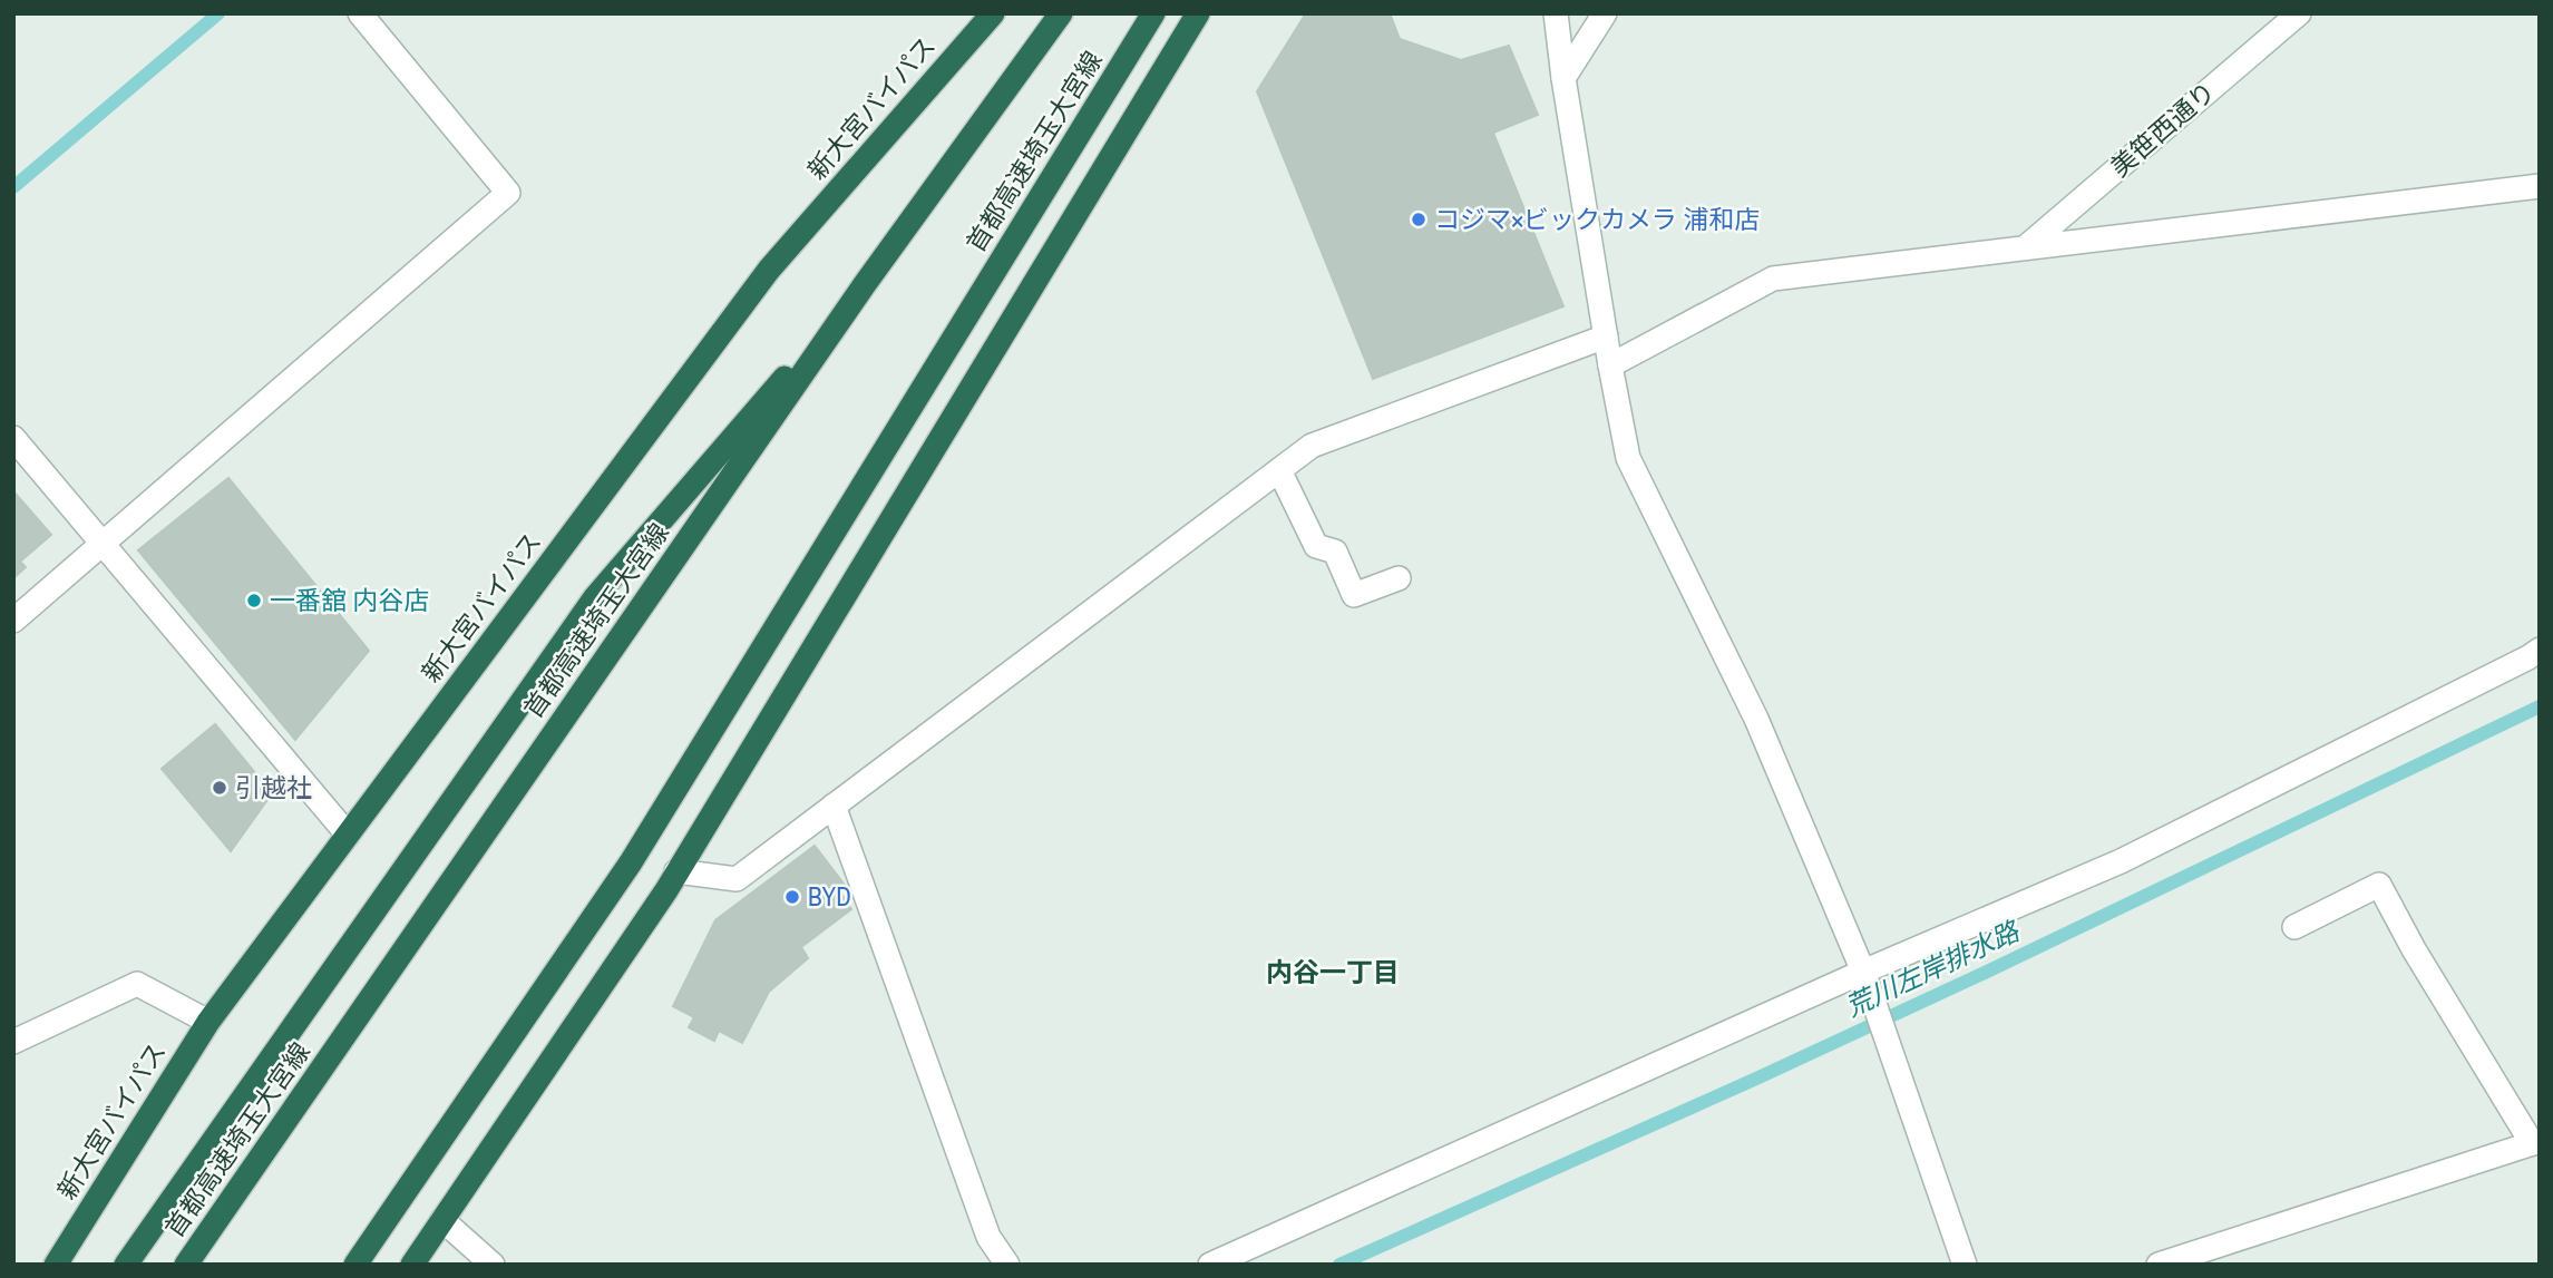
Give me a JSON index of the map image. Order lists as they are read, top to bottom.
{
  "streets": {
    "highway": ["新大宮バイパス", "首都高速埼玉大宮線"],
    "street": ["美笹西通り"]
  },
  "districts": ["内谷一丁目"],
  "water": ["荒川左岸排水路"],
  "places": [
    "コジマ×ビックカメラ 浦和店",
    "一番舘 内谷店",
    "引越社",
    "BYD"
  ]
}
